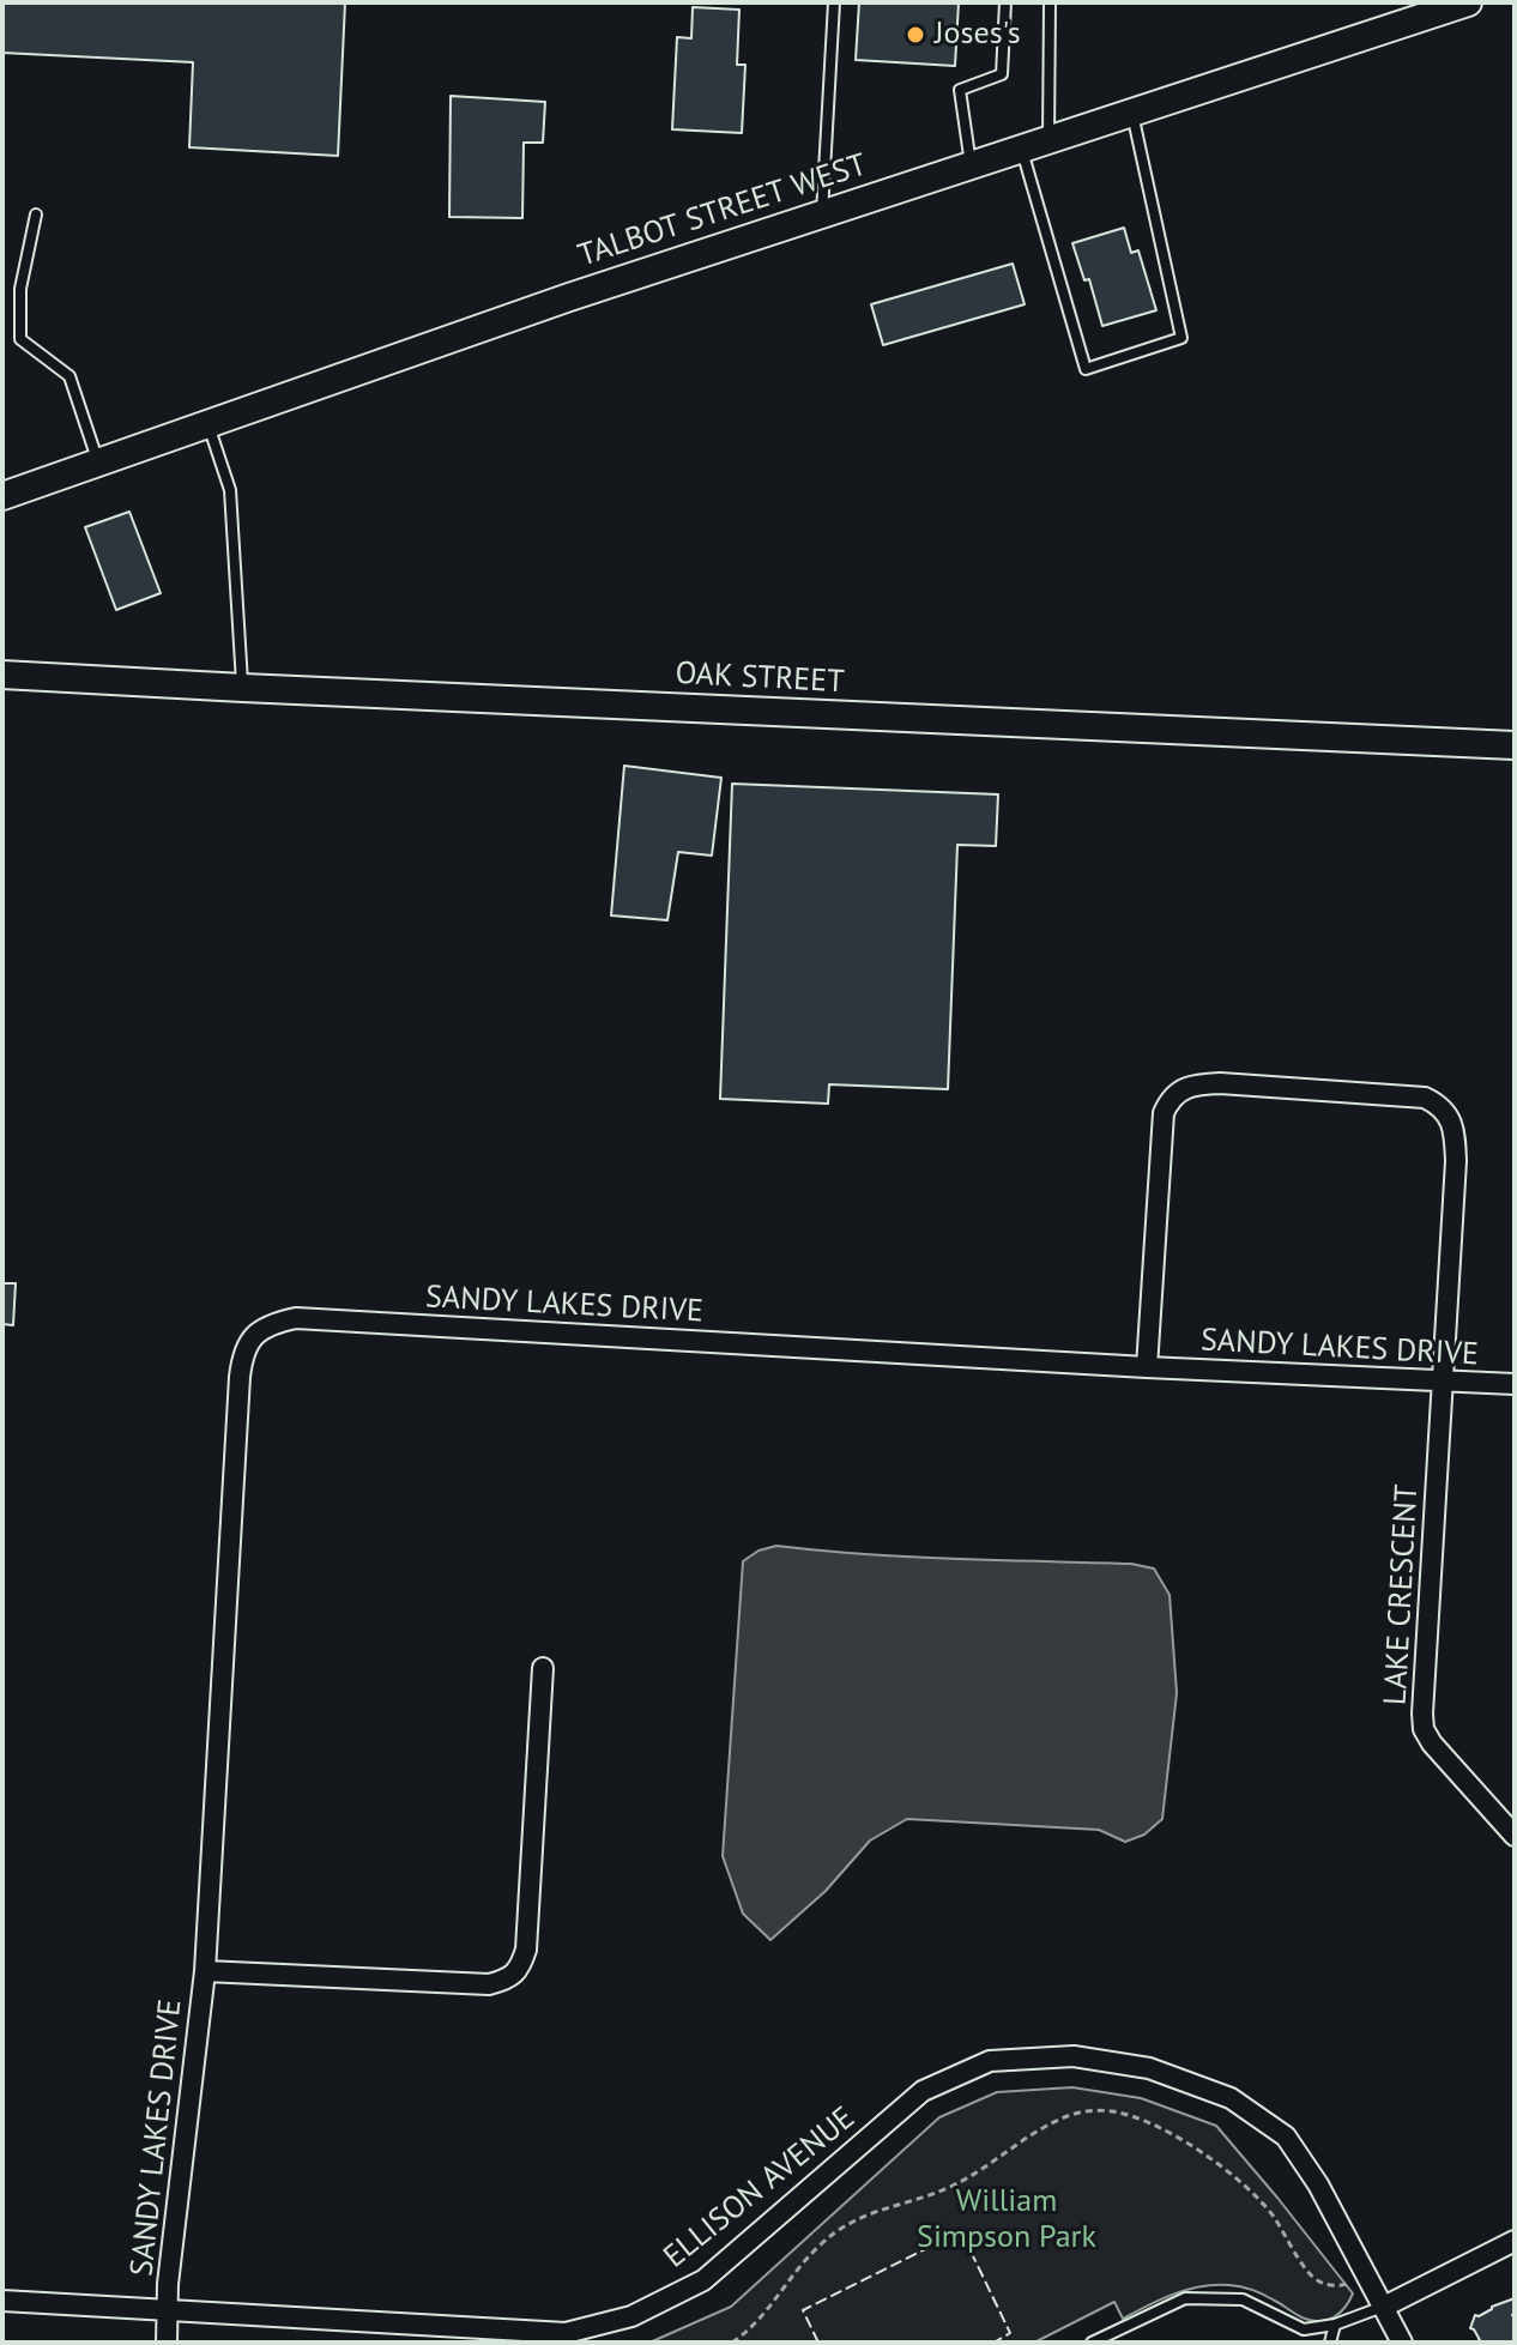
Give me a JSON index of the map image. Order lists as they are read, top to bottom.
{
  "streets": {
    "main road": ["TALBOT STREET WEST", "OAK STREET"],
    "street": ["SANDY LAKES DRIVE", "LAKE CRESCENT", "ELLISON AVENUE"]
  },
  "crossings": [
    ["SANDY LAKES DRIVE", "LAKE CRESCENT"],
    ["SANDY LAKES DRIVE", "ELLISON AVENUE"]
  ],
  "parks": ["William Simpson Park"],
  "places": ["Joses's"]
}
